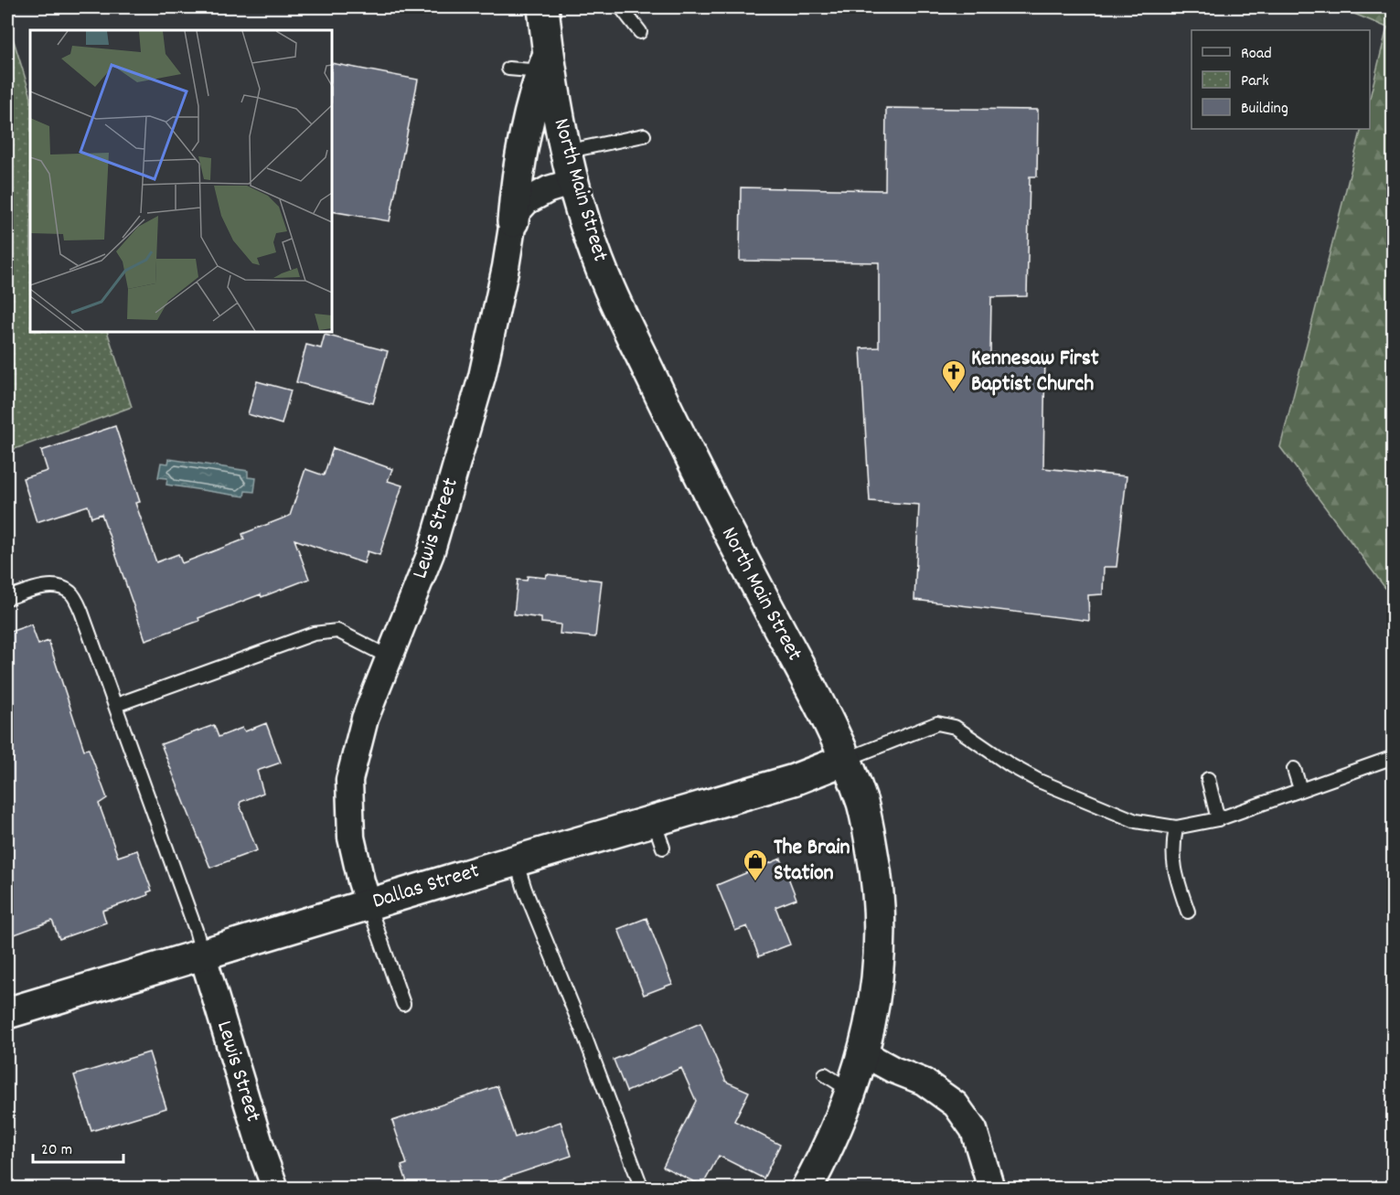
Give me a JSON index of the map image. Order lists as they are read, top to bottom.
{
  "streets": {
    "main road": ["North Main Street", "Dallas Street"],
    "street": ["Lewis Street"]
  },
  "crossings": [
    ["North Main Street", "Lewis Street"],
    ["North Main Street", "Dallas Street"],
    ["Lewis Street", "Dallas Street"]
  ],
  "places": {
    "church": ["Kennesaw First Baptist Church"],
    "shop": ["The Brain Station"]
  },
  "legend": ["Road", "Park", "Building"],
  "scale_bar": "20 m"
}
